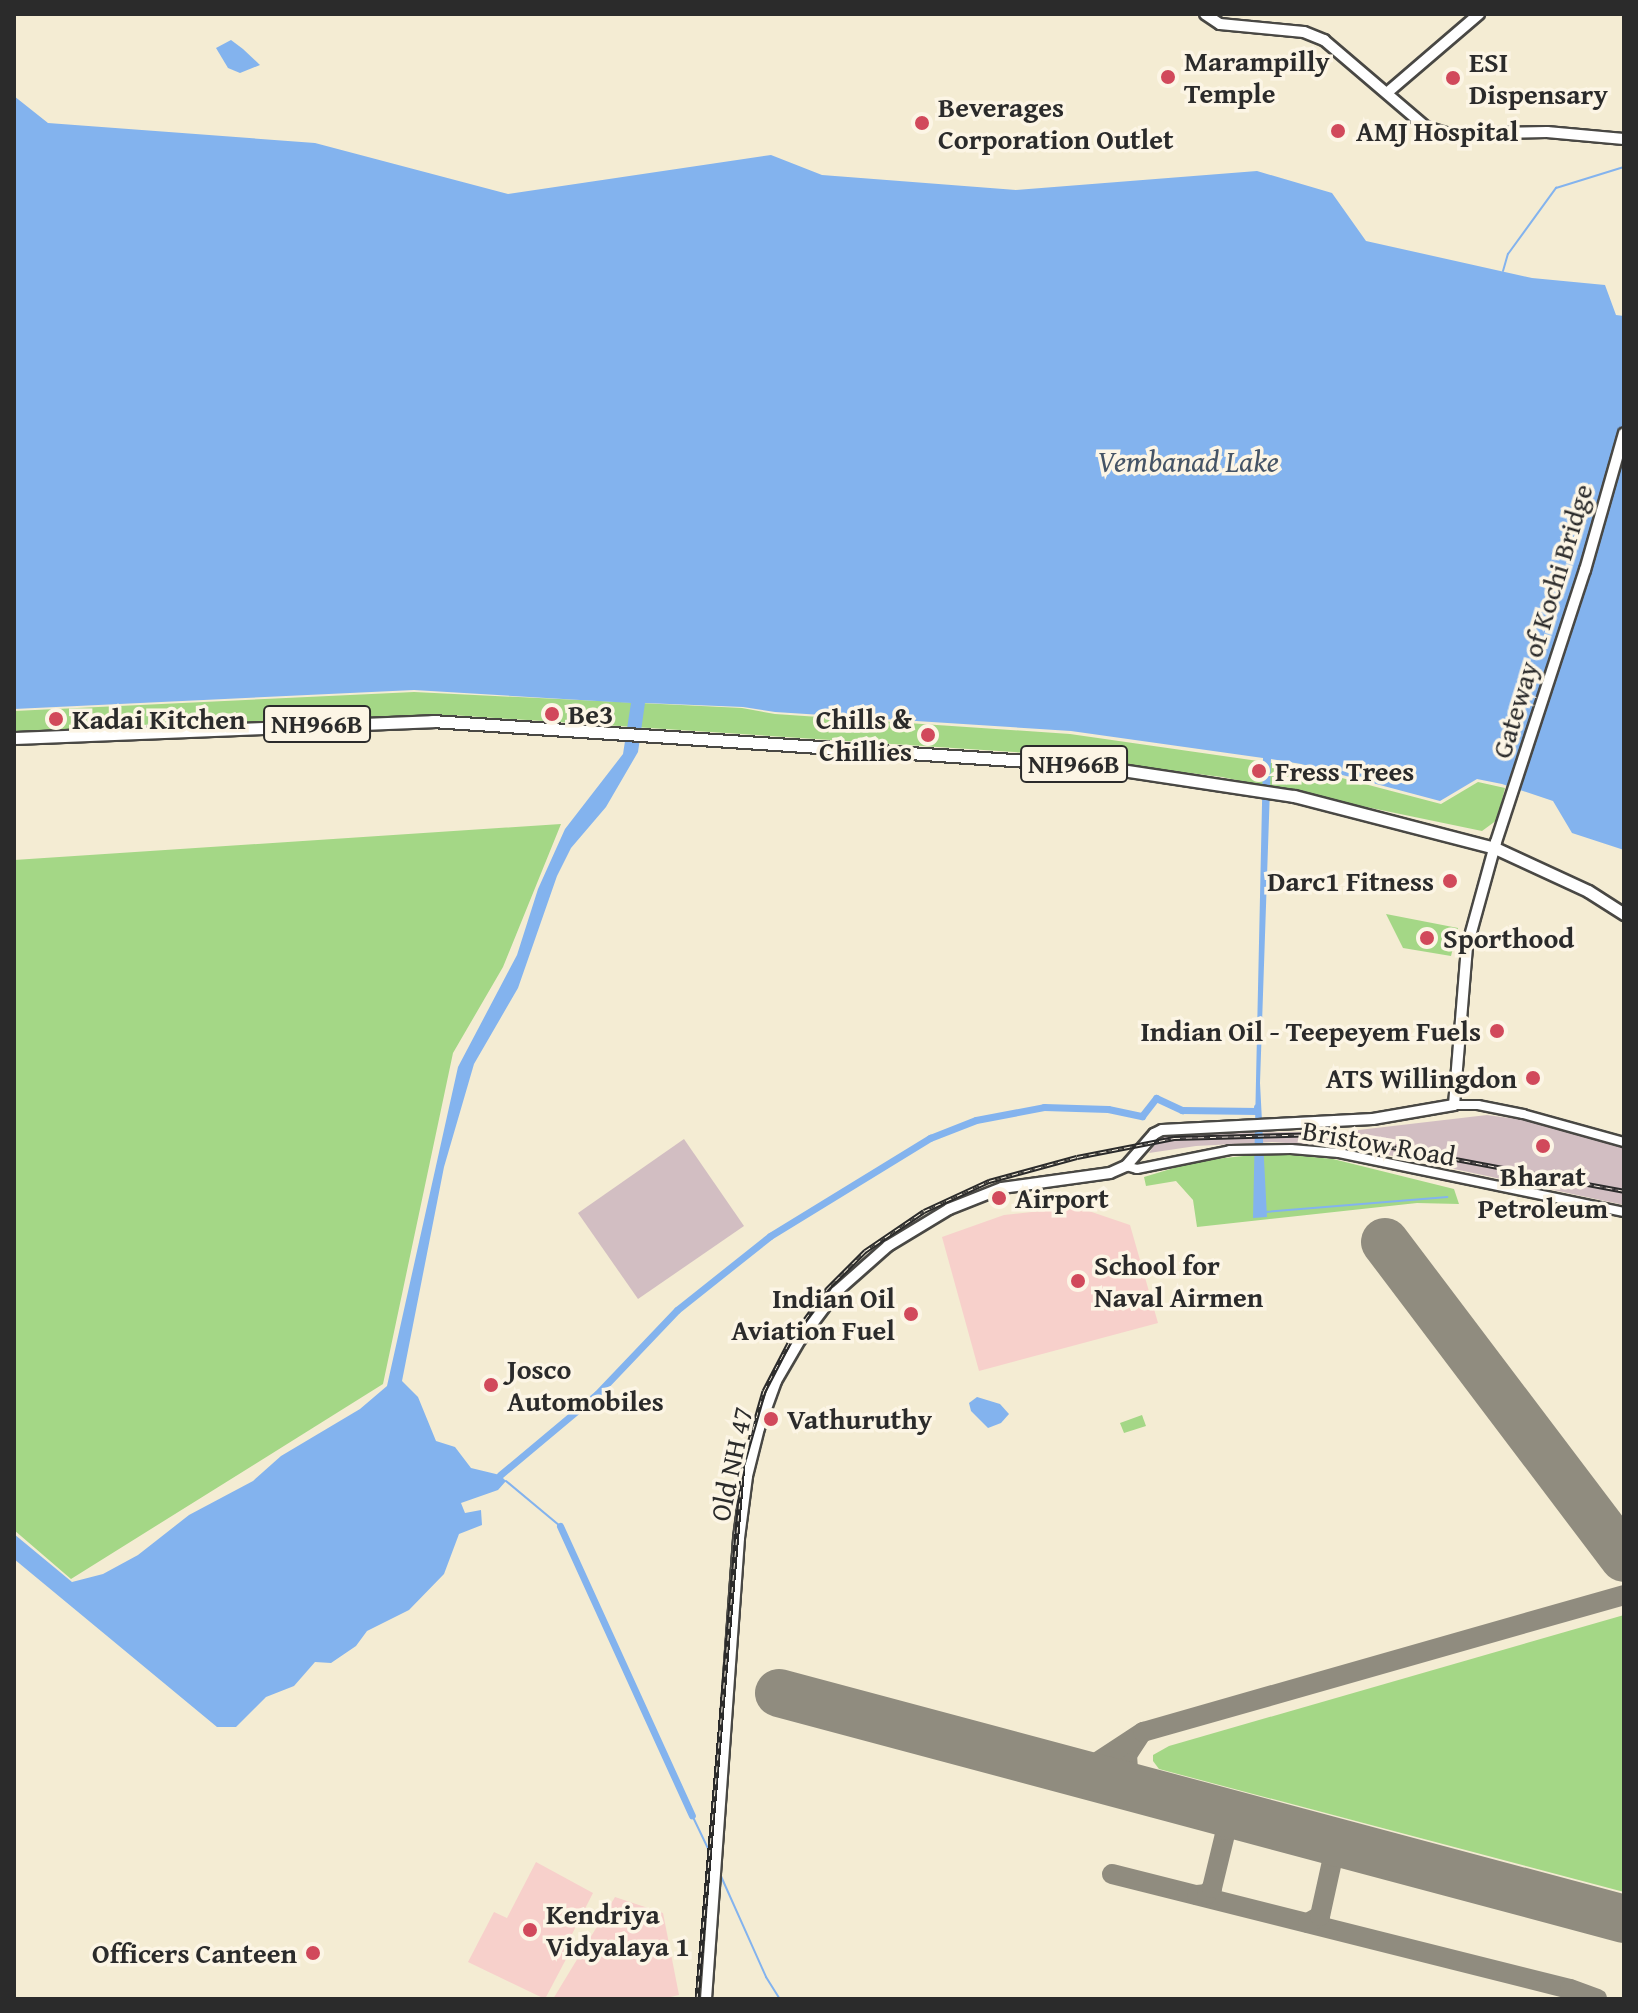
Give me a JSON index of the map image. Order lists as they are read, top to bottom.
{
  "streets": {
    "highway": ["NH966B"],
    "main road": ["Gateway of Kochi Bridge", "Old NH 47"],
    "street": ["Bristow Road"]
  },
  "crossings": [
    ["Gateway of Kochi Bridge", "NH966B"],
    ["Bristow Road", "Old NH 47"]
  ],
  "water": ["Vembanad Lake"],
  "places": [
    "Marampilly Temple",
    "ESI Dispensary",
    "Beverages Corporation Outlet",
    "AMJ Hospital",
    "Be3",
    "Kadai Kitchen",
    "Chills & Chillies",
    "Fress Trees",
    "Darc1 Fitness",
    "Sporthood",
    "Indian Oil - Teepeyem Fuels",
    "ATS Willingdon",
    "Bharat Petroleum",
    "Airport",
    "School for Naval Airmen",
    "Indian Oil Aviation Fuel",
    "Josco Automobiles",
    "Vathuruthy",
    "Kendriya Vidyalaya 1",
    "Officers Canteen"
  ]
}
